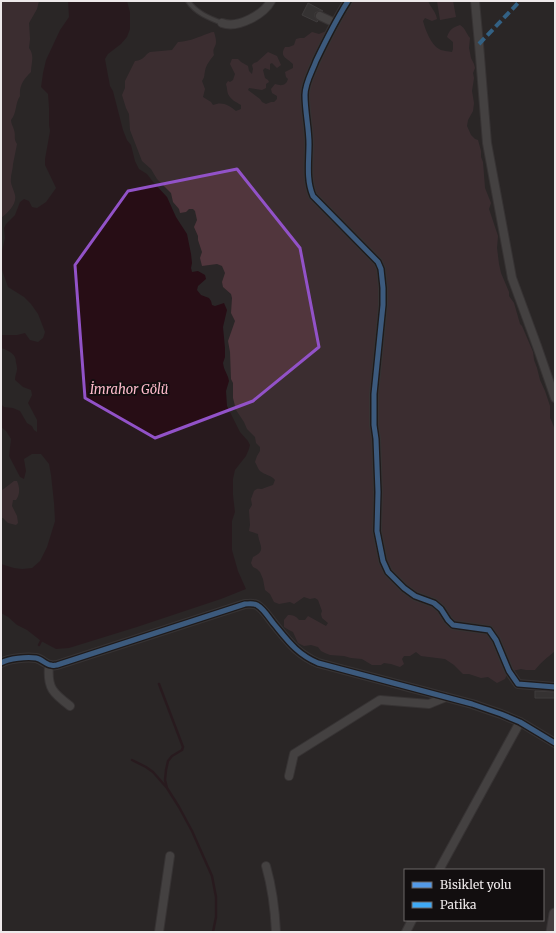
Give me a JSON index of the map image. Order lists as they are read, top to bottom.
{
  "water": ["İmrahor Gölü"],
  "legend": ["Bisiklet yolu", "Patika"]
}
